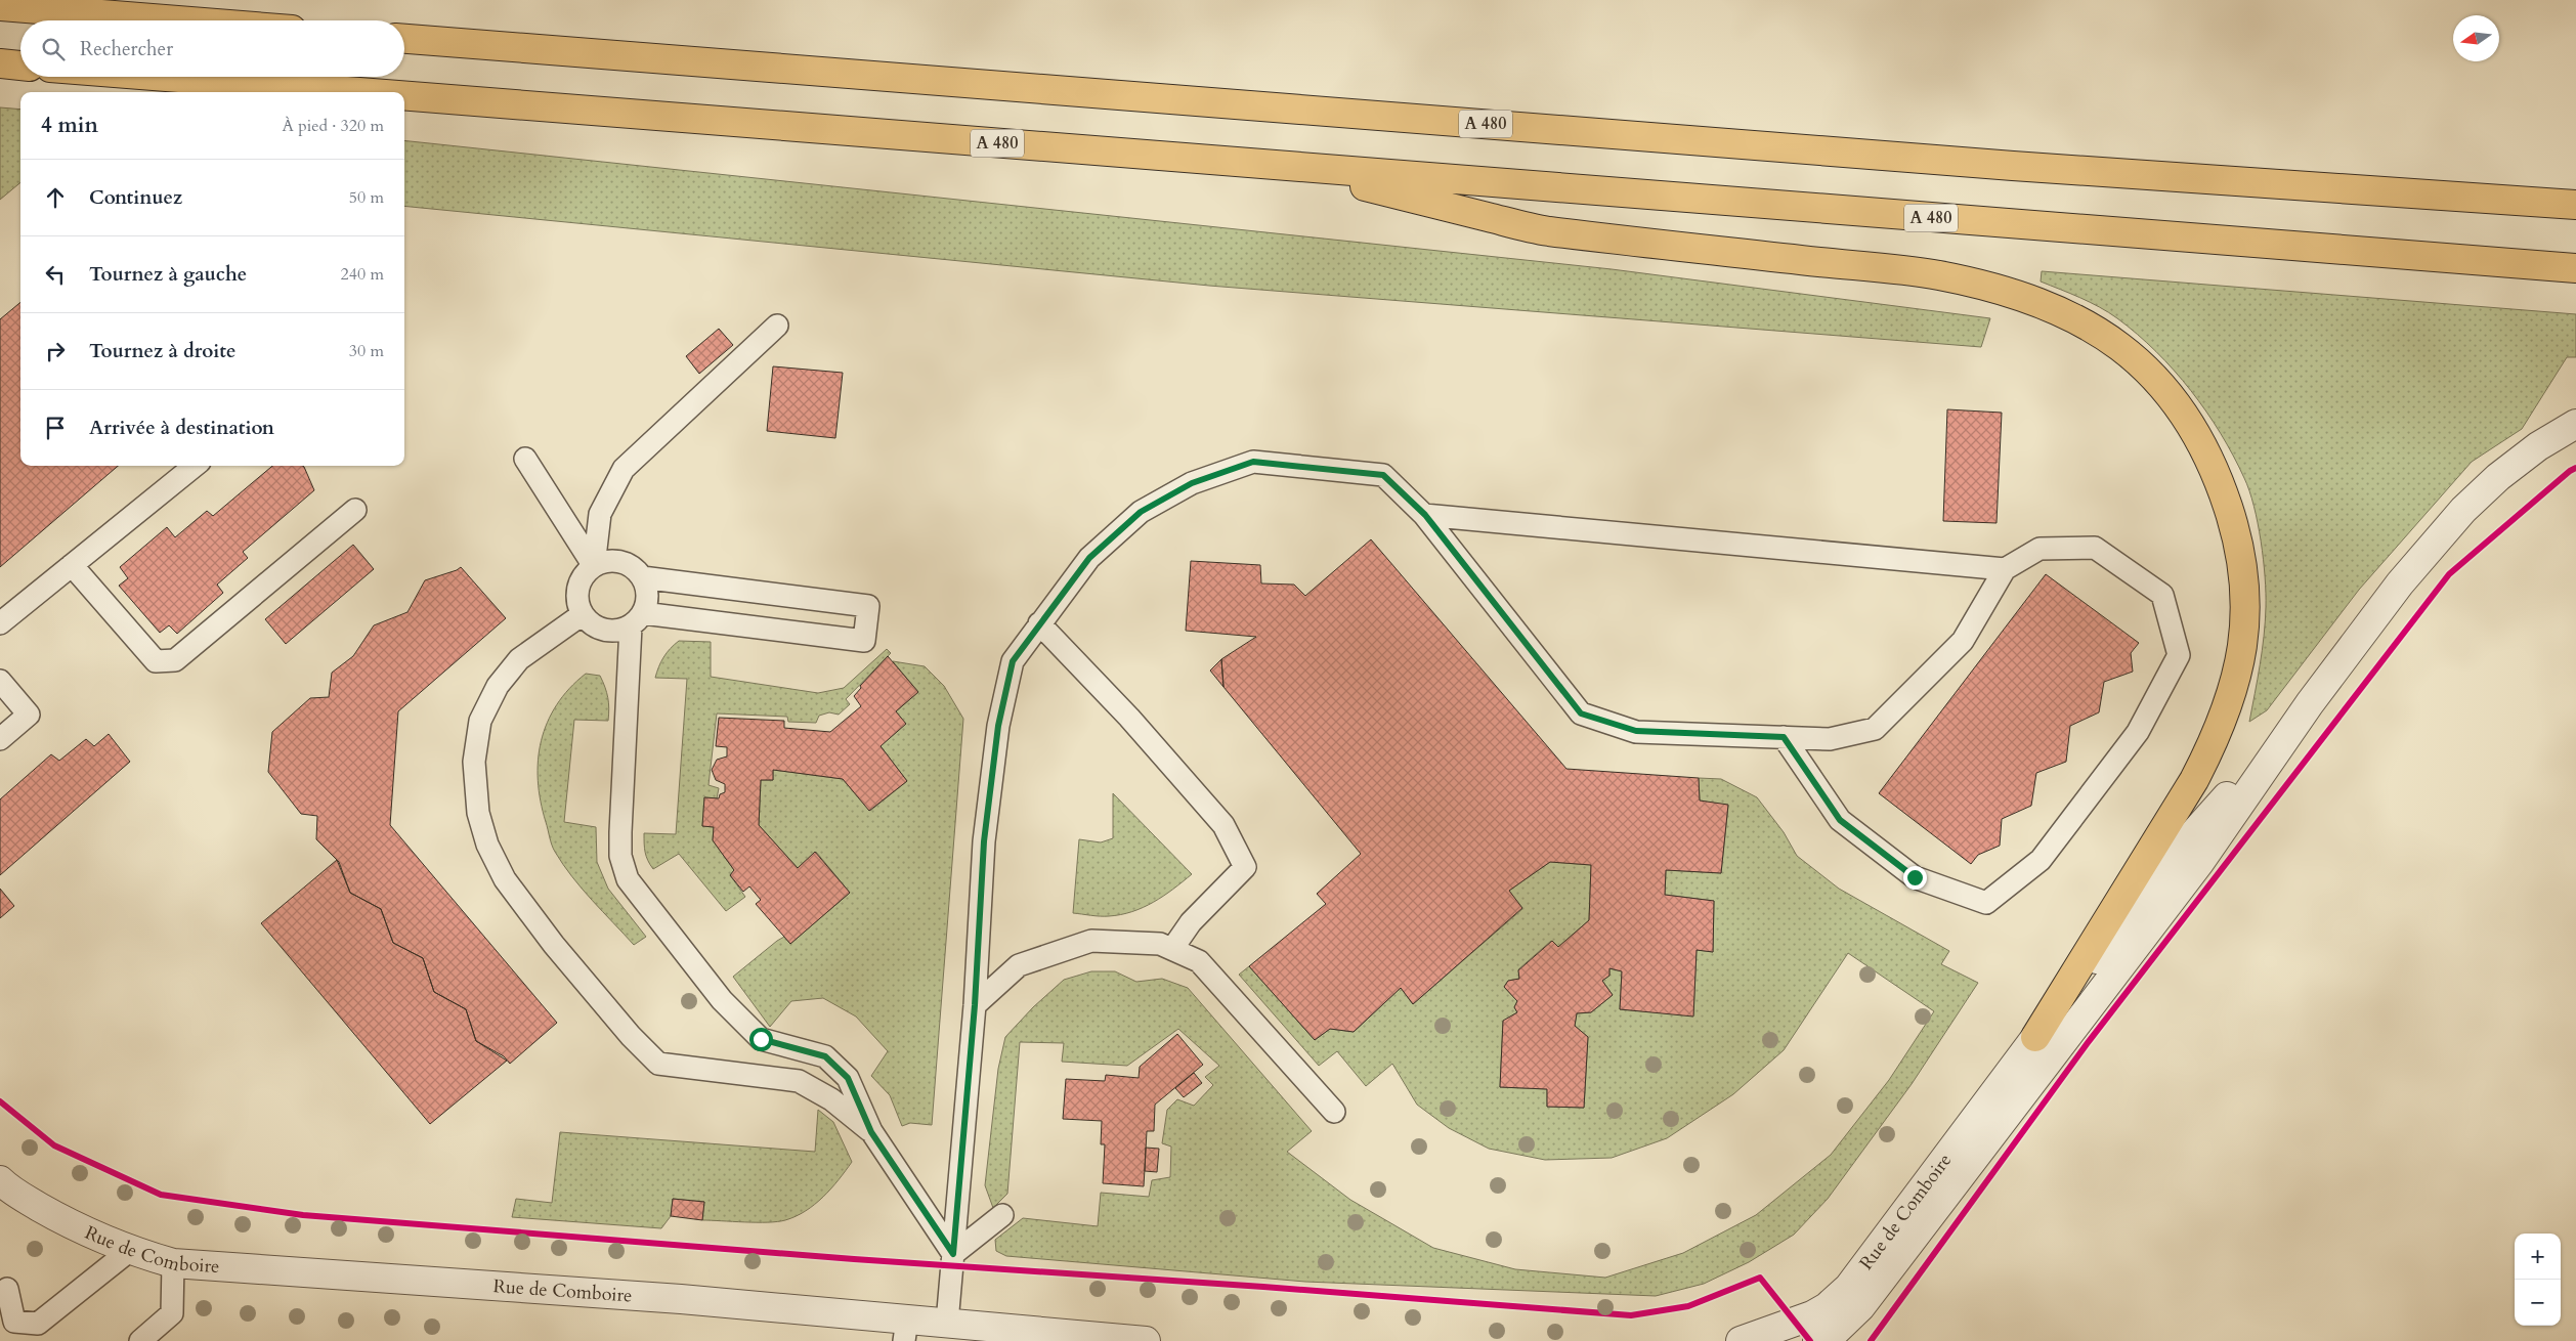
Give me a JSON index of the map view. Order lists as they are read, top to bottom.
{
  "streets": {
    "highway": ["A 480"],
    "street": ["Rue de Comboire"]
  },
  "north": "left",
  "page": {
    "search": "Rechercher",
    "heading": ["4 min", "À pied · 320 m"],
    "list": [
      ["Continuez", "50 m"],
      ["Tournez à gauche", "240 m"],
      ["Tournez à droite", "30 m"],
      "Arrivée à destination"
    ],
    "map_buttons": ["+", "−"]
  }
}
